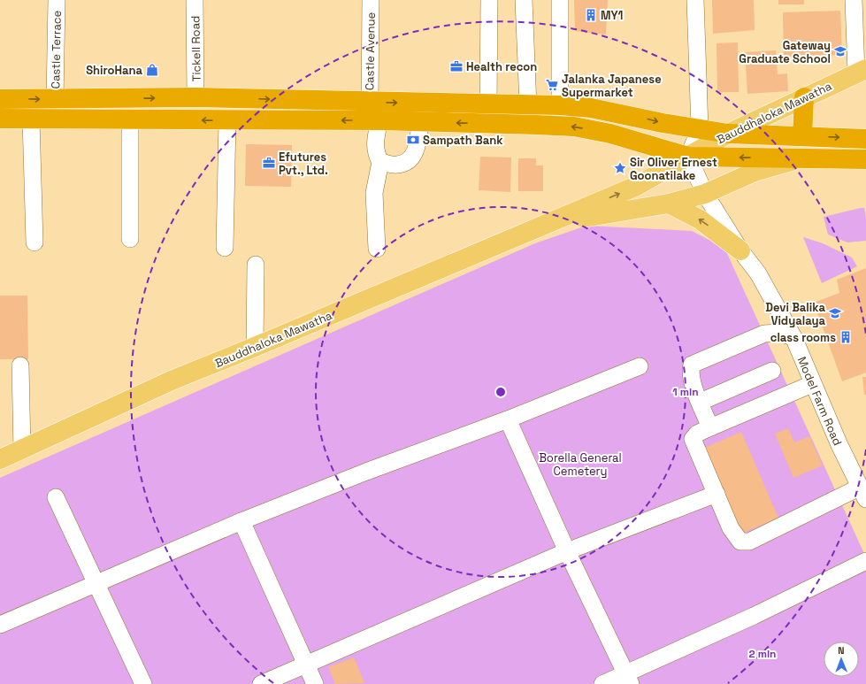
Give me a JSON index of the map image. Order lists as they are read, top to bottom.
{
  "streets": {
    "main road": ["Bauddhaloka Mawatha"],
    "street": [
      "Tickell Road",
      "Castle Terrace",
      "Castle Avenue",
      "Model Farm Road"
    ]
  },
  "crossings": [
    ["Bauddhaloka Mawatha", "Model Farm Road"]
  ],
  "parks": ["Borella General Cemetery"],
  "places": {
    "building": ["MY1", "class rooms"],
    "school or university": ["Gateway Graduate School", "Devi Balika Vidyalaya"],
    "office": ["Health recon", "Efutures Pvt., Ltd."],
    "shop": ["ShiroHana"],
    "supermarket": ["Jalanka Japanese Supermarket"],
    "bank": ["Sampath Bank"],
    "place": ["Sir Oliver Ernest Goonatilake"]
  },
  "north": "top",
  "rings": ["1 min", "2 min"]
}
